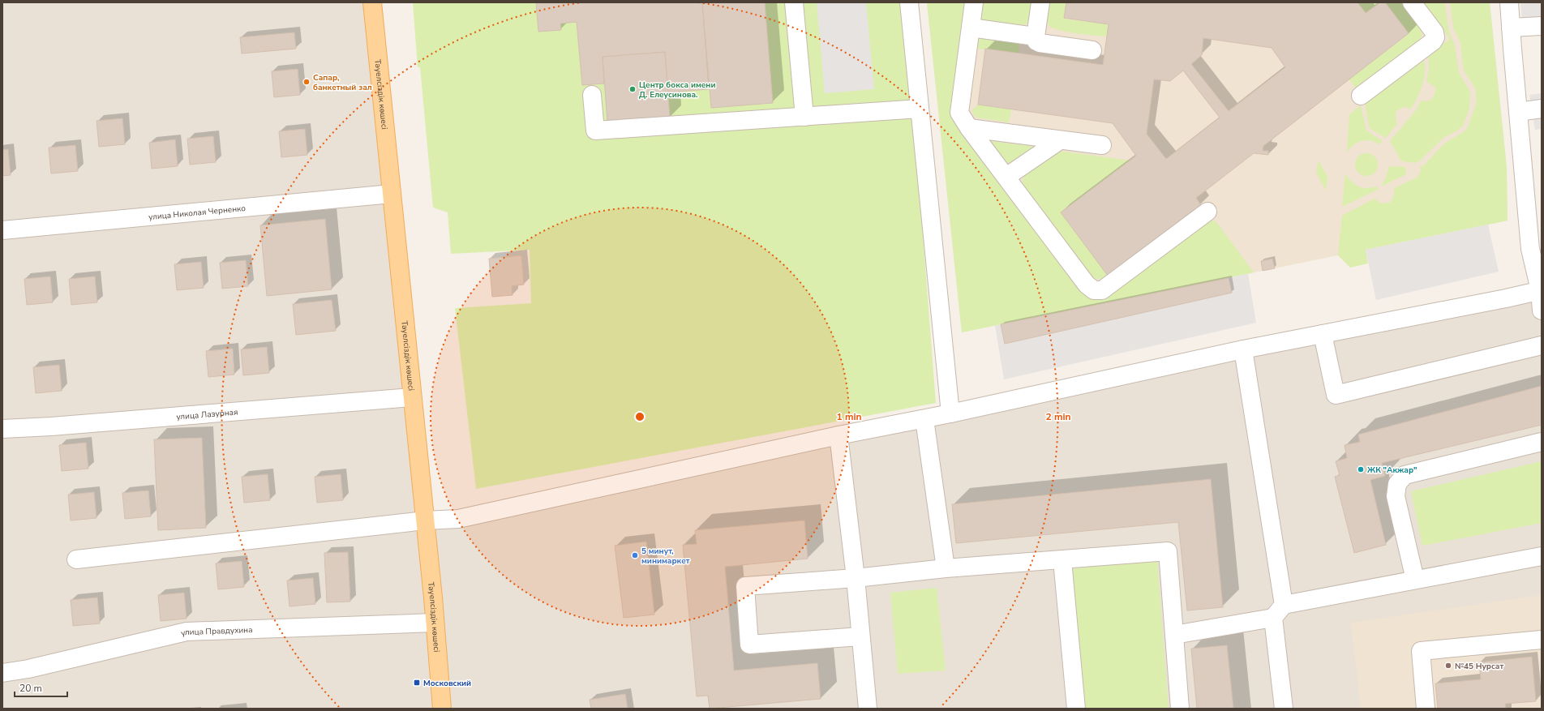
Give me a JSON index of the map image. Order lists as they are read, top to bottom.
{
  "streets": {
    "main road": ["Тәуелсіздік көшесі"],
    "street": ["улица Николая Черненко", "улица Лазурная", "улица Правдухина"]
  },
  "crossings": [
    ["Тәуелсіздік көшесі", "улица Николая Черненко"],
    ["Тәуелсіздік көшесі", "улица Лазурная"],
    ["Тәуелсіздік көшесі", "улица Правдухина"]
  ],
  "places": {
    "other": [
      "Сапар, банкетный зал",
      "Центр бокса имени Д. Елеусинова.",
      "ЖК \"Акжар\"",
      "5 минут, минимаркет",
      "№45 Нурсат"
    ],
    "transit": ["Московский"]
  },
  "scale_bar": "20 m",
  "rings": ["1 min", "2 min"]
}
